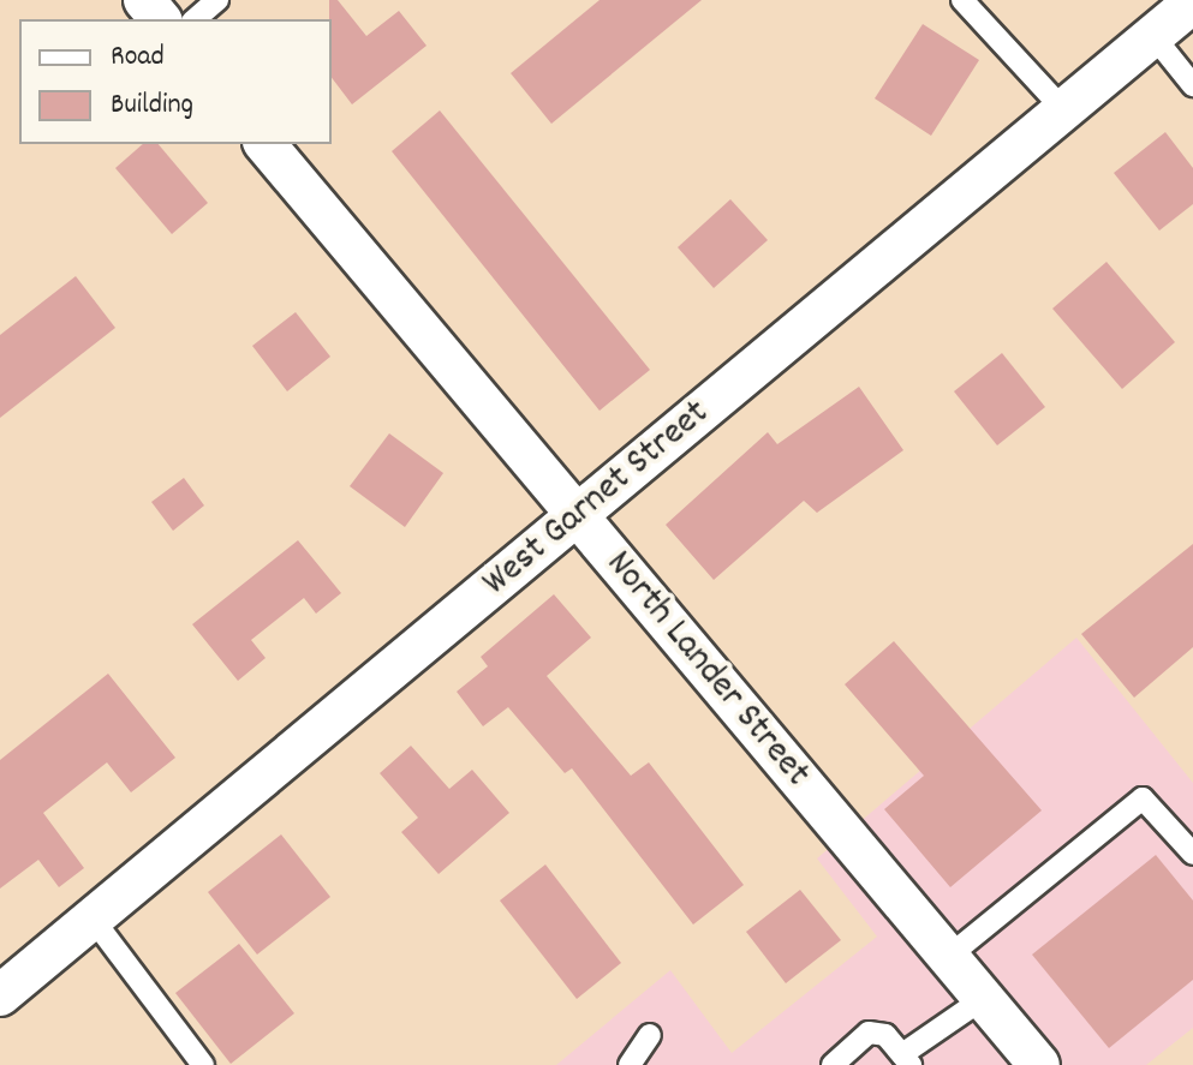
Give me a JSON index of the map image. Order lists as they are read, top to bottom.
{
  "streets": {
    "street": ["West Garnet Street", "North Lander Street"]
  },
  "crossings": [
    ["West Garnet Street", "North Lander Street"]
  ],
  "legend": ["Road", "Building"]
}
